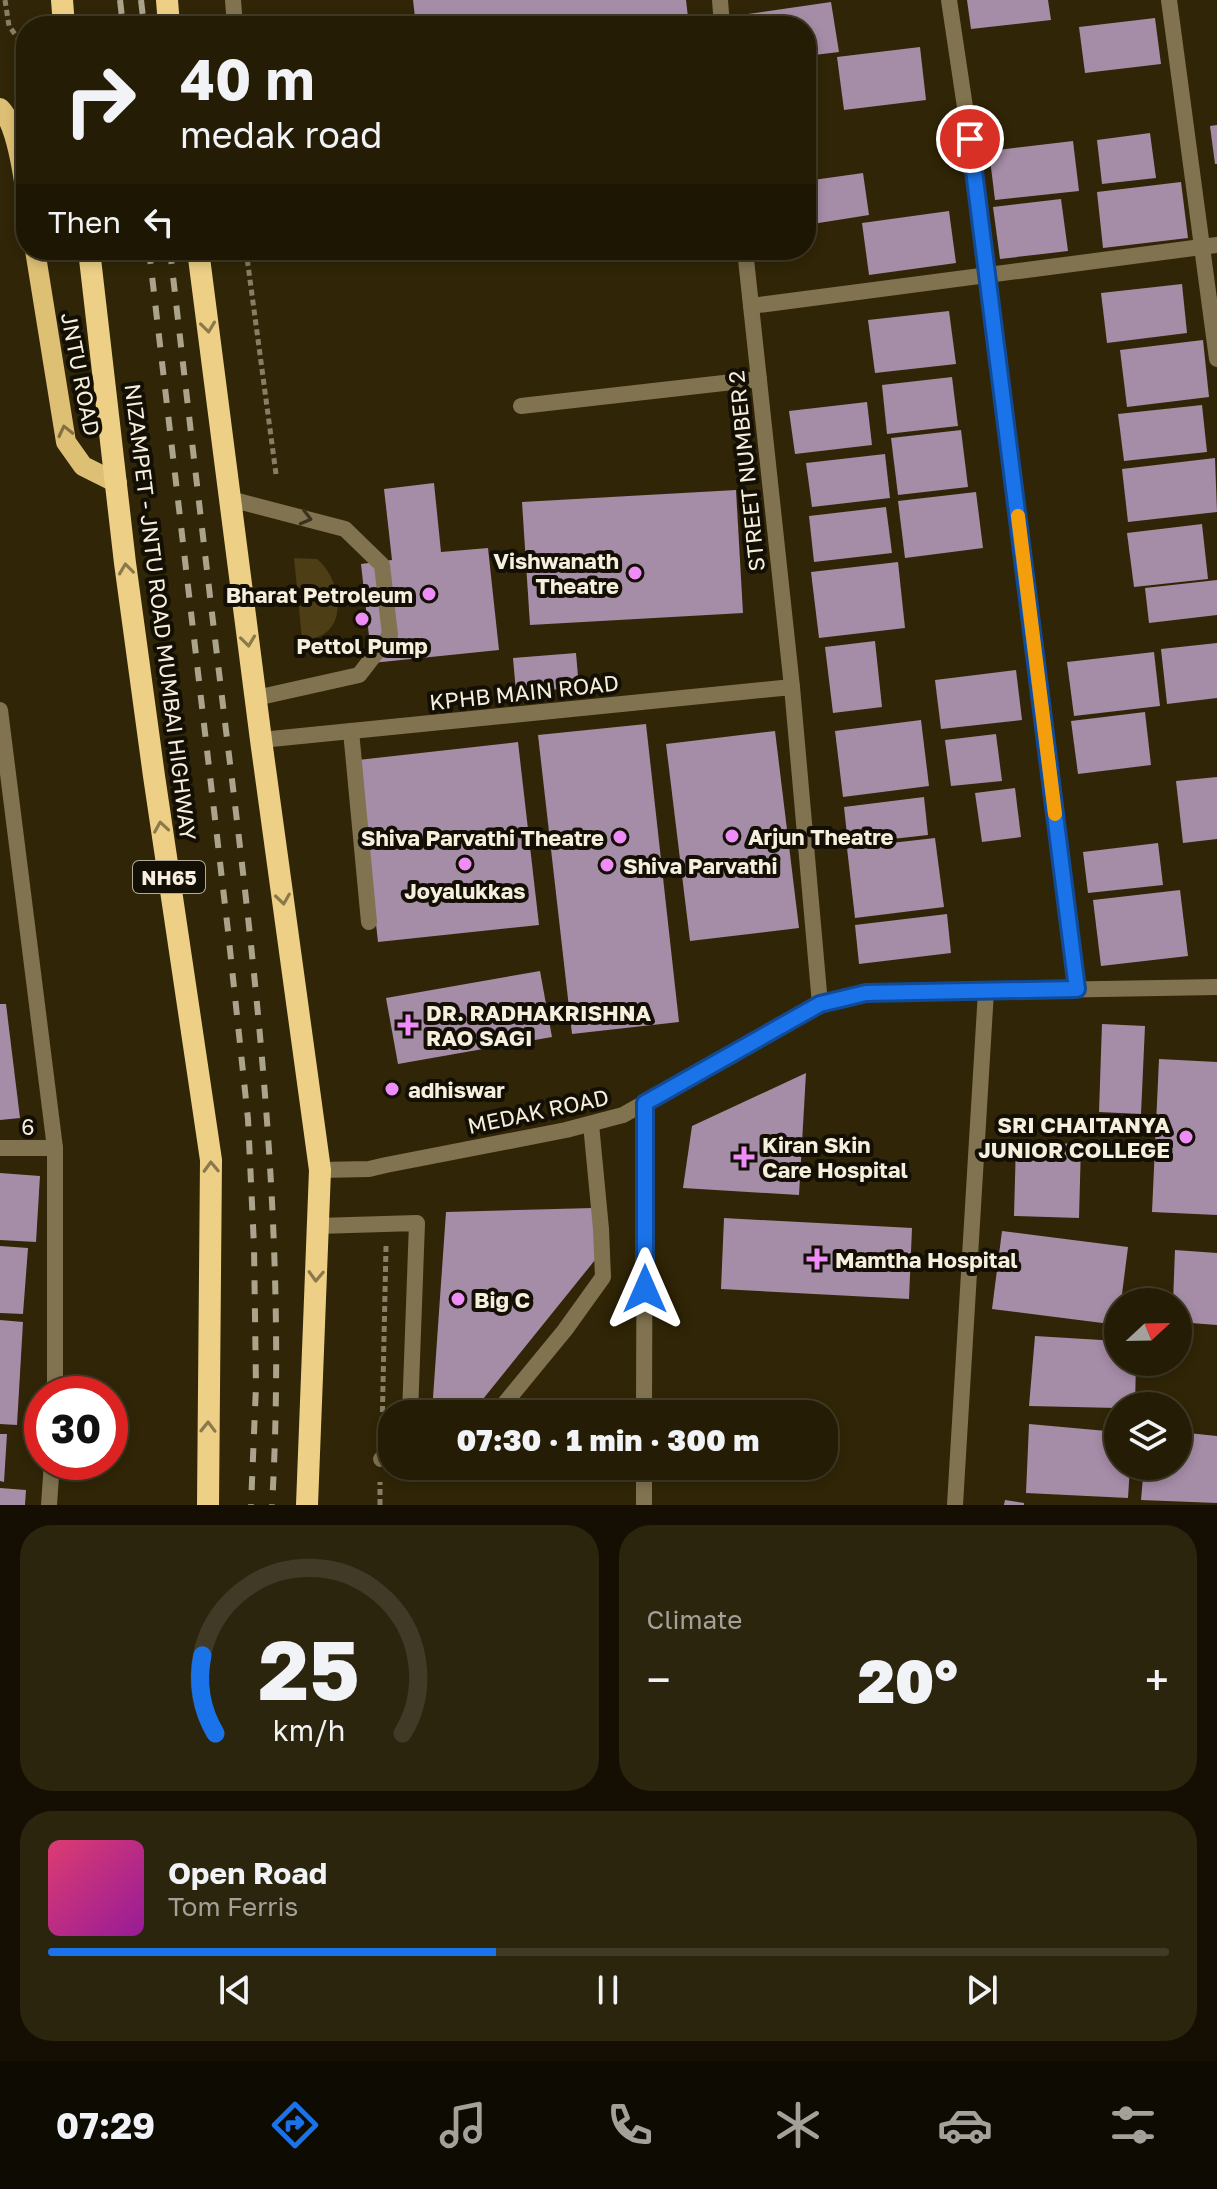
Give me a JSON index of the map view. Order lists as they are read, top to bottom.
{
  "streets": {
    "highway": ["NIZAMPET - JNTU ROAD MUMBAI HIGHWAY", "NH65"],
    "main road": ["JNTU ROAD"],
    "street": [
      "STREET NUMBER 2",
      "KPHB MAIN ROAD",
      "MEDAK ROAD",
      "6"
    ]
  },
  "crossings": [
    ["JNTU ROAD", "NIZAMPET - JNTU ROAD MUMBAI HIGHWAY"],
    ["STREET NUMBER 2", "KPHB MAIN ROAD"],
    ["STREET NUMBER 2", "MEDAK ROAD"]
  ],
  "one_way": ["JNTU ROAD"],
  "places": {
    "other": [
      "Vishwanath Theatre",
      "Bharat Petroleum",
      "Pettol Pump",
      "Arjun Theatre",
      "Shiva Parvathi Theatre",
      "Joyalukkas",
      "Shiva Parvathi",
      "adhiswar",
      "SRI CHAITANYA JUNIOR COLLEGE",
      "Big C"
    ],
    "health": ["DR. RADHAKRISHNA RAO SAGI", "Kiran Skin Care Hospital", "Mamtha Hospital"]
  },
  "north": "right",
  "page": {
    "turn": ["40 m", "medak road"],
    "then": "Then",
    "limit": "30",
    "trip": "07:30 · 1 min · 300 m",
    "tile": "Climate",
    "heat": ["−", "20°", "+"],
    "song": ["Open Road", "Tom Ferris"],
    "tabs": "07:29",
    "gauge": ["25", "km/h"]
  }
}
